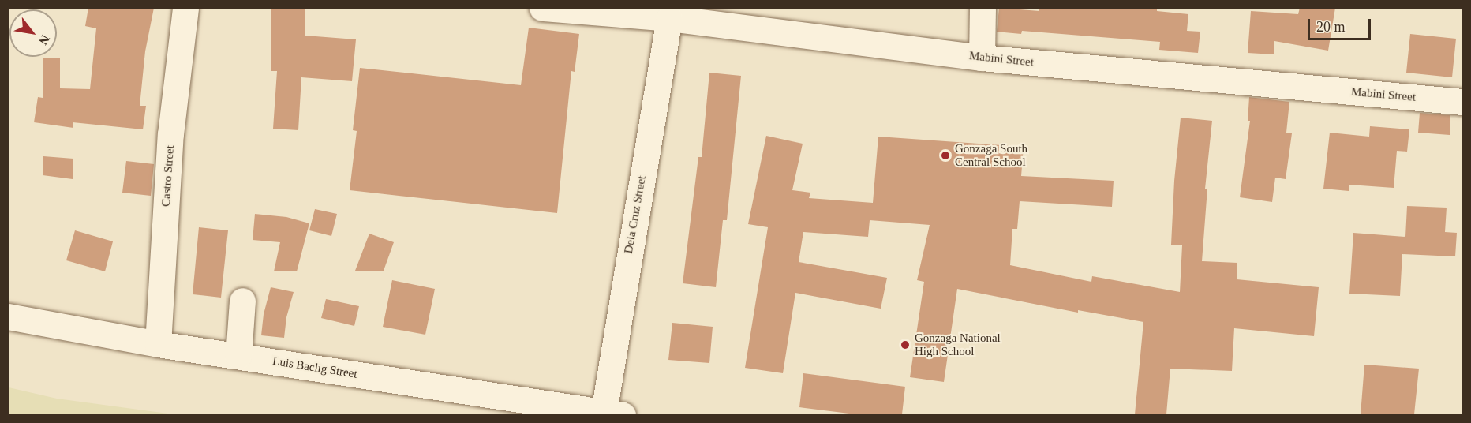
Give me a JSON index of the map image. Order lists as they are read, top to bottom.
{
  "streets": {
    "street": [
      "Mabini Street",
      "Castro Street",
      "Dela Cruz Street",
      "Luis Baclig Street"
    ]
  },
  "crossings": [
    ["Mabini Street", "Dela Cruz Street"],
    ["Castro Street", "Luis Baclig Street"],
    ["Dela Cruz Street", "Luis Baclig Street"]
  ],
  "places": ["Gonzaga South Central School", "Gonzaga National High School"],
  "scale_bar": "20 m",
  "north": "bottom right"
}
